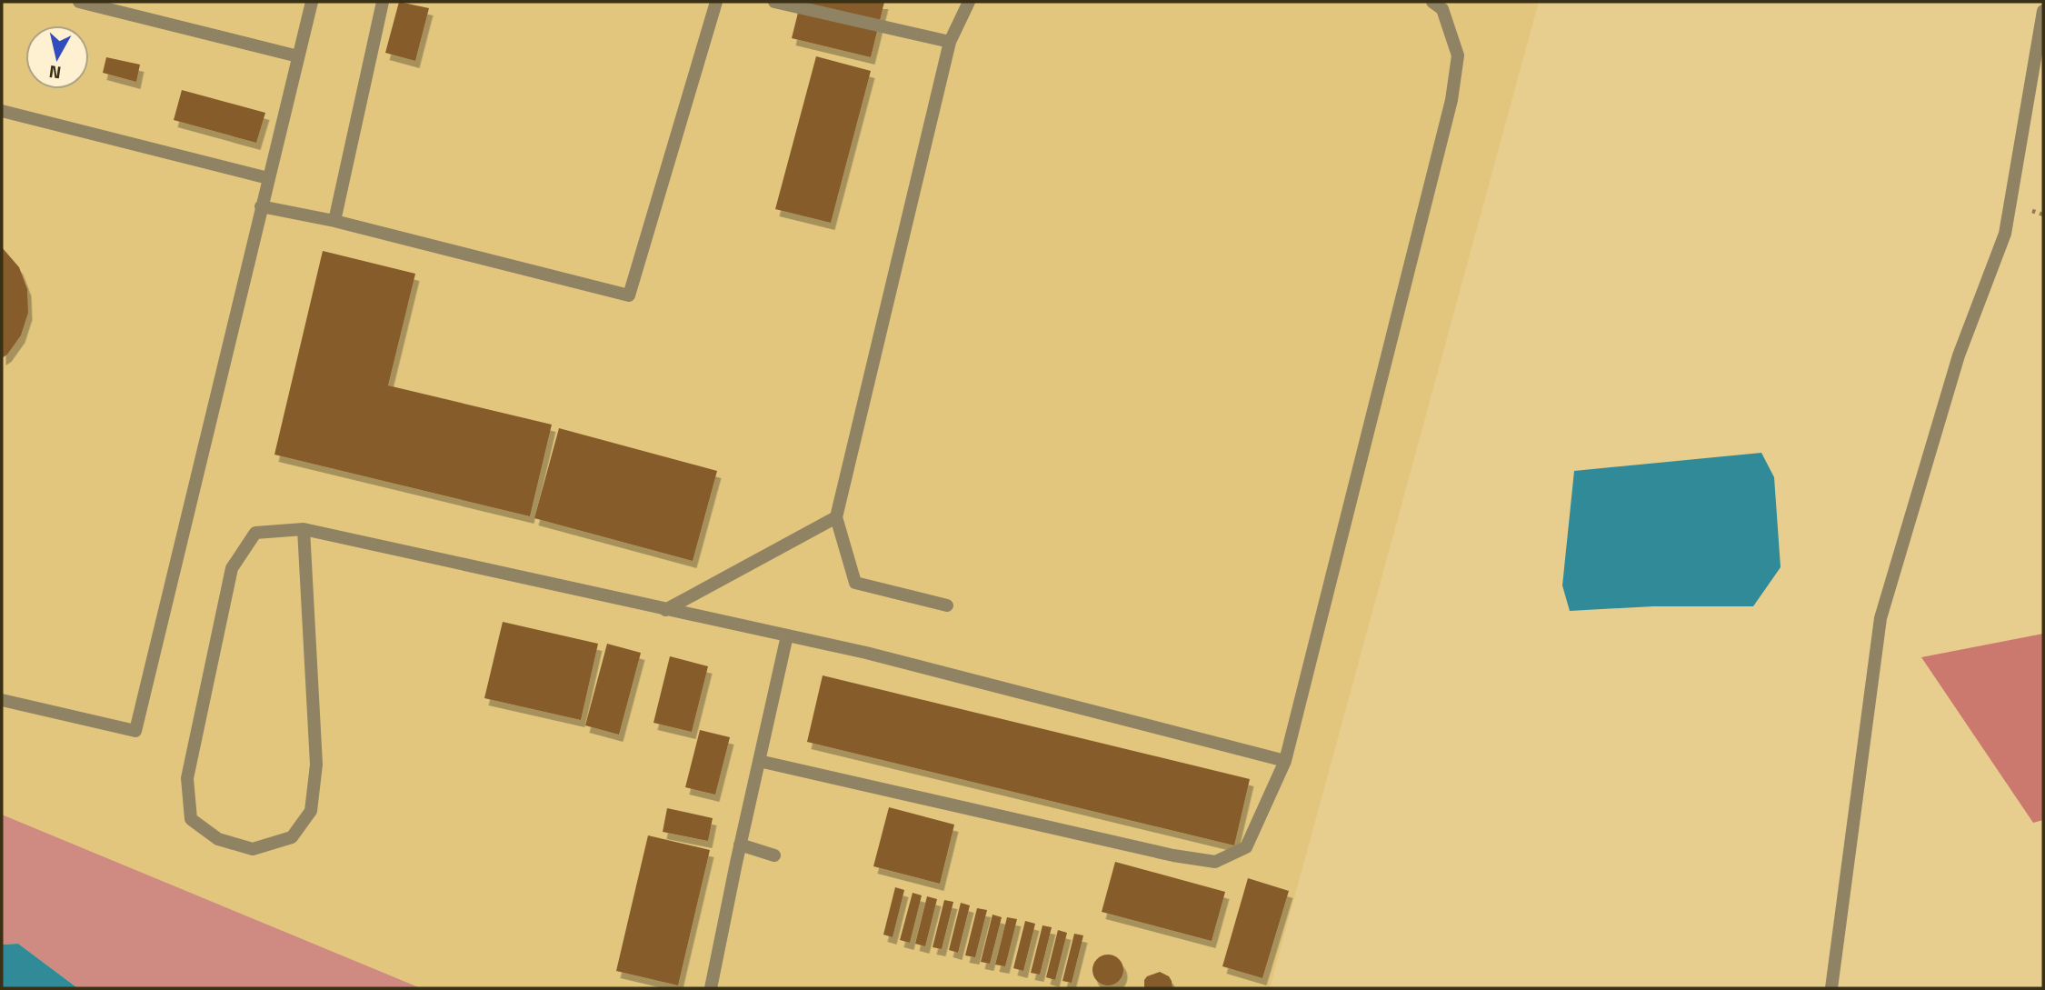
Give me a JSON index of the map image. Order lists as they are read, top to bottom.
{
  "north": "bottom"
}
